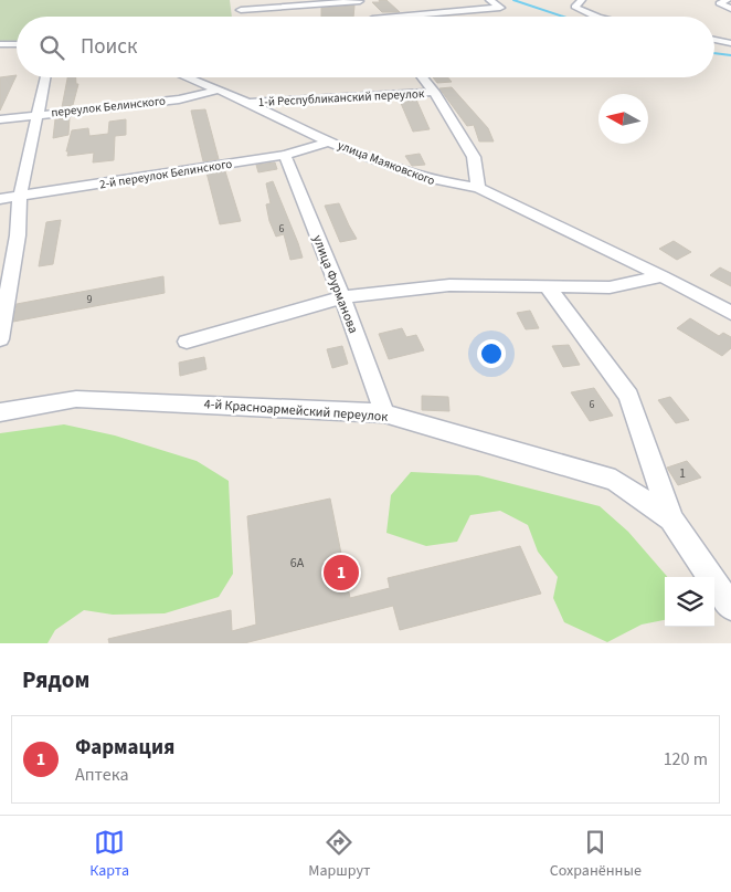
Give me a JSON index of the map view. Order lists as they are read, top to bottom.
{
  "streets": {
    "street": [
      "1-й Республиканский переулок",
      "переулок Белинского",
      "улица Маяковского",
      "2-й переулок Белинского",
      "улица Фурманова",
      "4-й Красноармейский переулок"
    ]
  },
  "crossings": [
    ["1-й Республиканский переулок", "улица Маяковского"],
    ["переулок Белинского", "улица Маяковского"],
    ["улица Маяковского", "2-й переулок Белинского"],
    ["2-й переулок Белинского", "улица Фурманова"],
    ["улица Фурманова", "4-й Красноармейский переулок"]
  ],
  "house_numbers": [
    "6",
    "9",
    "6",
    "1",
    "6А"
  ],
  "north": "left",
  "page": {
    "search": "Поиск",
    "pins": "1",
    "heading": "Рядом",
    "list": [
      {
        "mark": "1",
        "name": "Фармация",
        "note": "Аптека",
        "value": "120 m"
      }
    ],
    "nav": ["Карта", "Маршрут", "Сохранённые"]
  }
}
